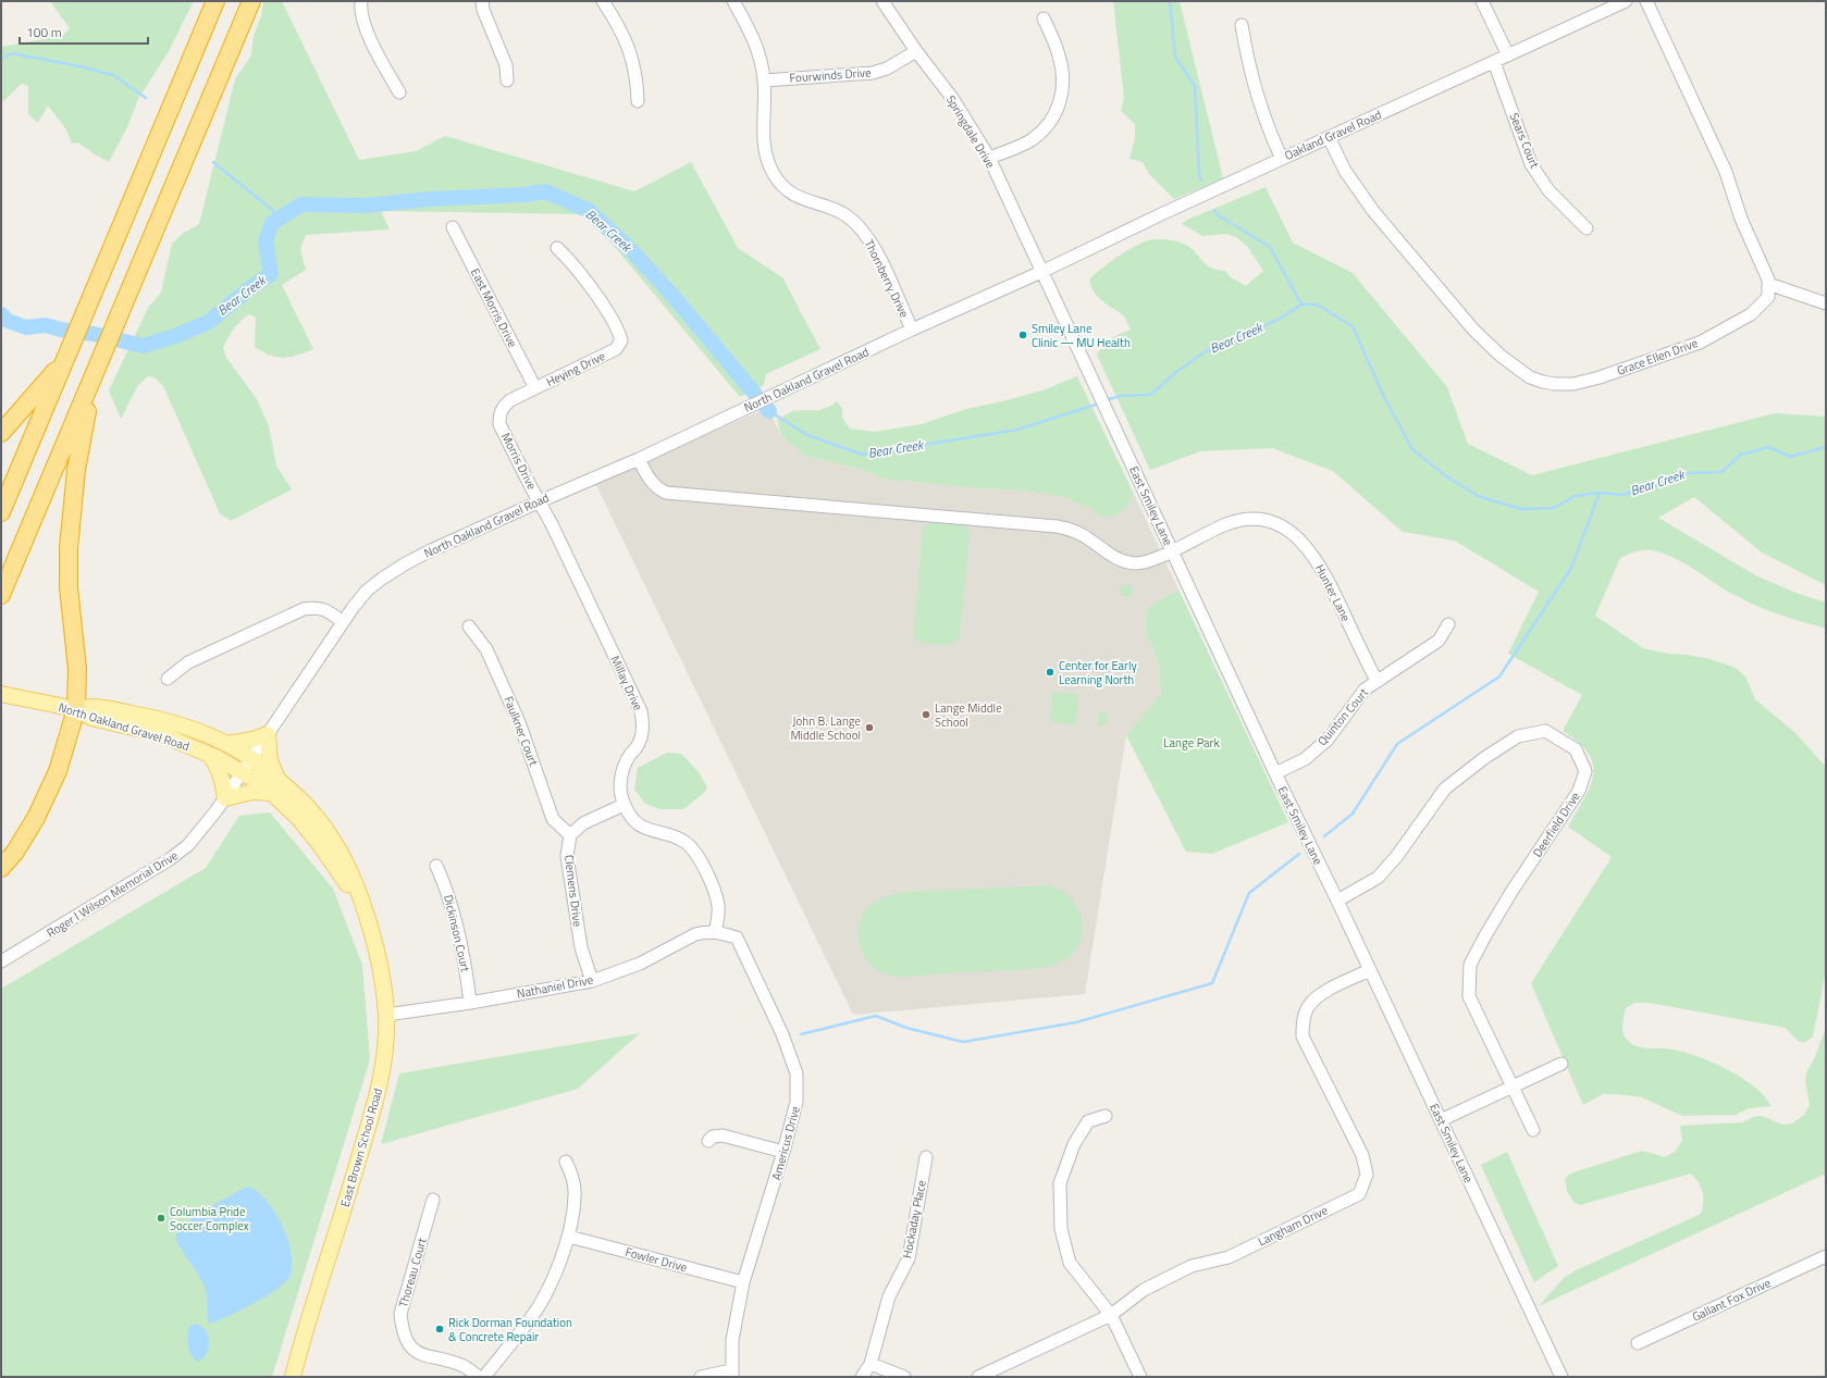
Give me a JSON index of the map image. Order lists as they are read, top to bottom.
{
  "streets": {
    "main road": ["North Oakland Gravel Road", "East Brown School Road"],
    "street": [
      "Fourwinds Drive",
      "Springdale Drive",
      "Oakland Gravel Road",
      "Sears Court",
      "Thornberry Drive",
      "East Morris Drive",
      "Grace Ellen Drive",
      "Heying Drive",
      "Morris Drive",
      "East Smiley Lane",
      "Hunter Lane",
      "Millay Drive",
      "Quinton Court",
      "Faulkner Court",
      "Deerfield Drive",
      "Clemens Drive",
      "Roger I Wilson Memorial Drive",
      "Dickinson Court",
      "Nathaniel Drive",
      "Americus Drive",
      "Hockaday Place",
      "Langham Drive",
      "Fowler Drive",
      "Thoreau Court",
      "Gallant Fox Drive"
    ]
  },
  "crossings": [
    ["Fourwinds Drive", "Springdale Drive"],
    ["Fourwinds Drive", "Thornberry Drive"],
    ["Springdale Drive", "Oakland Gravel Road"],
    ["Springdale Drive", "North Oakland Gravel Road"],
    ["Springdale Drive", "East Smiley Lane"],
    ["Oakland Gravel Road", "Sears Court"],
    ["Oakland Gravel Road", "Grace Ellen Drive"],
    ["Oakland Gravel Road", "North Oakland Gravel Road"],
    ["Oakland Gravel Road", "East Smiley Lane"],
    ["Thornberry Drive", "North Oakland Gravel Road"],
    ["East Morris Drive", "Heying Drive"],
    ["East Morris Drive", "Morris Drive"],
    ["Heying Drive", "Morris Drive"],
    ["North Oakland Gravel Road", "Morris Drive"],
    ["North Oakland Gravel Road", "East Smiley Lane"],
    ["North Oakland Gravel Road", "Hunter Lane"],
    ["North Oakland Gravel Road", "Millay Drive"],
    ["North Oakland Gravel Road", "Roger I Wilson Memorial Drive"],
    ["North Oakland Gravel Road", "East Brown School Road"],
    ["Morris Drive", "Millay Drive"],
    ["East Smiley Lane", "Hunter Lane"],
    ["East Smiley Lane", "Quinton Court"],
    ["East Smiley Lane", "Deerfield Drive"],
    ["East Smiley Lane", "Langham Drive"],
    ["Hunter Lane", "Quinton Court"],
    ["Millay Drive", "Nathaniel Drive"],
    ["Millay Drive", "Americus Drive"],
    ["Faulkner Court", "Clemens Drive"],
    ["Clemens Drive", "Nathaniel Drive"],
    ["Roger I Wilson Memorial Drive", "East Brown School Road"],
    ["Dickinson Court", "Nathaniel Drive"],
    ["Nathaniel Drive", "Americus Drive"],
    ["Nathaniel Drive", "East Brown School Road"],
    ["Americus Drive", "Fowler Drive"]
  ],
  "water": ["Bear Creek"],
  "parks": ["Lange Park"],
  "places": [
    "Smiley Lane Clinic — MU Health",
    "Center for Early Learning North",
    "Lange Middle School",
    "John B. Lange Middle School",
    "Columbia Pride Soccer Complex",
    "Rick Dorman Foundation & Concrete Repair"
  ],
  "scale_bar": "100 m"
}
